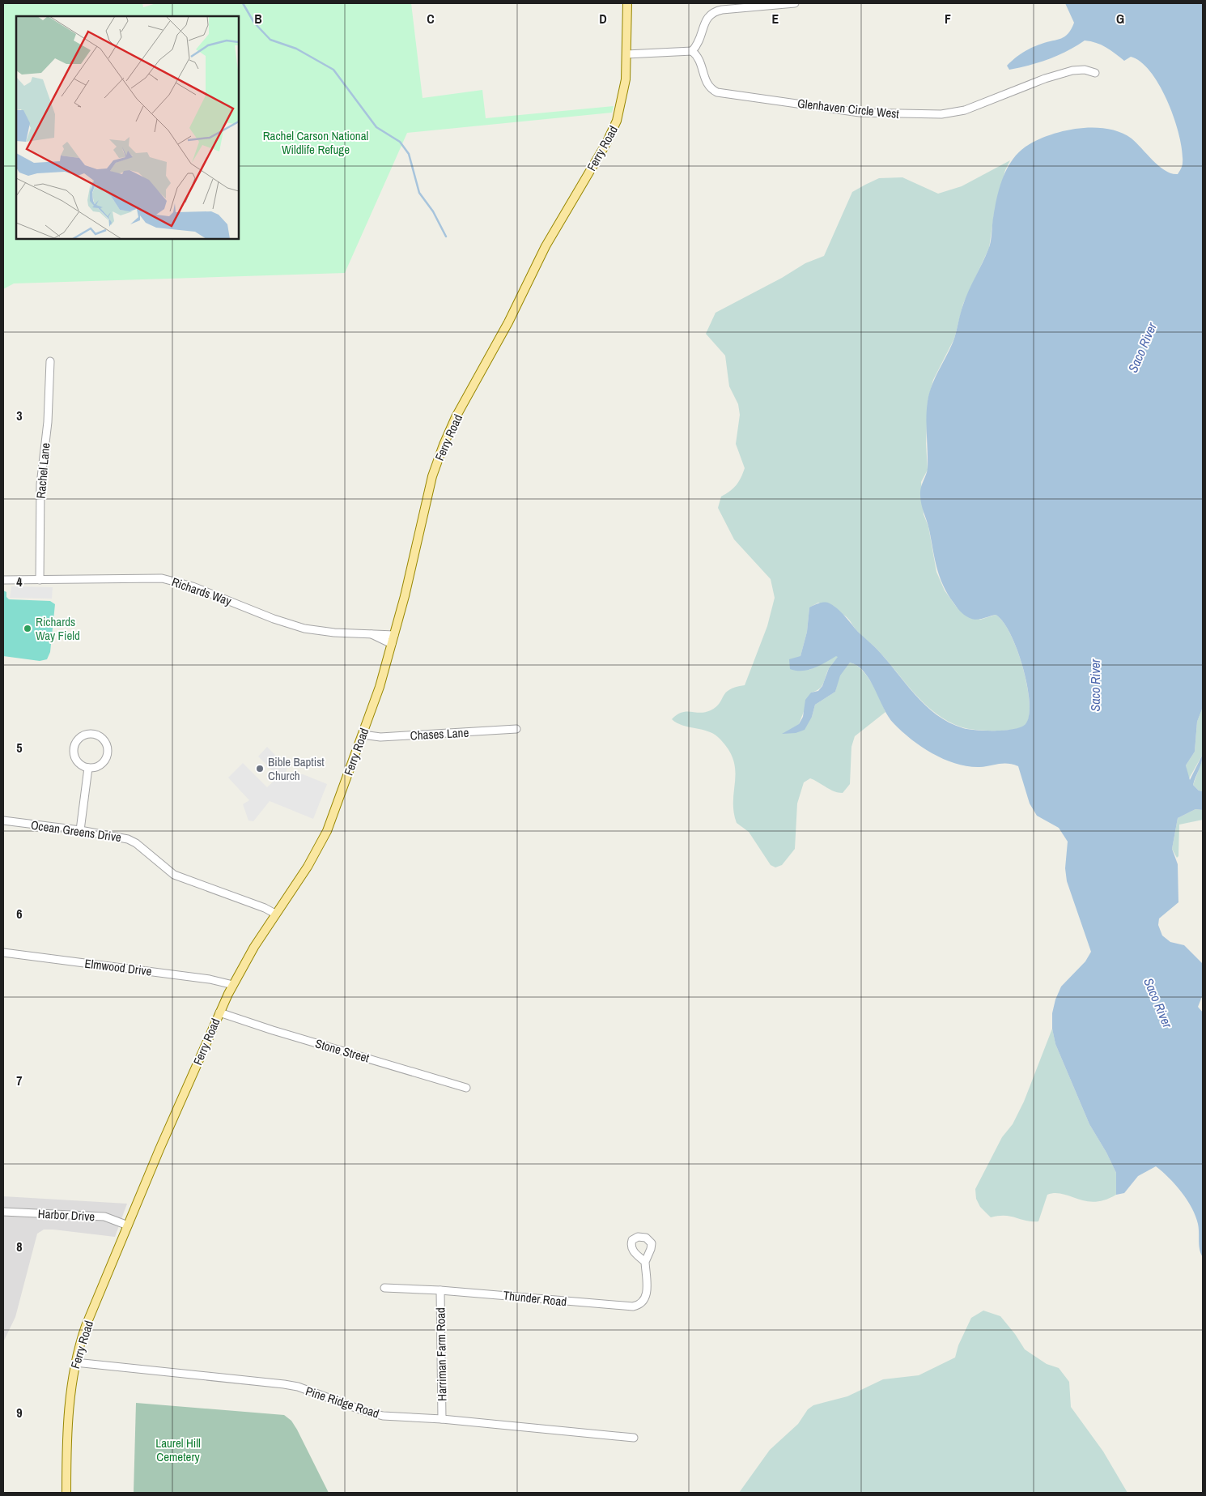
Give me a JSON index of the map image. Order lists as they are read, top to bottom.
{
  "streets": {
    "main road": ["Ferry Road"],
    "street": [
      "Glenhaven Circle West",
      "Rachel Lane",
      "Richards Way",
      "Chases Lane",
      "Ocean Greens Drive",
      "Elmwood Drive",
      "Stone Street",
      "Harbor Drive",
      "Thunder Road",
      "Harriman Farm Road",
      "Pine Ridge Road"
    ]
  },
  "crossings": [
    ["Ferry Road", "Richards Way"],
    ["Ferry Road", "Chases Lane"],
    ["Ferry Road", "Ocean Greens Drive"],
    ["Ferry Road", "Elmwood Drive"],
    ["Ferry Road", "Stone Street"],
    ["Ferry Road", "Harbor Drive"],
    ["Ferry Road", "Pine Ridge Road"],
    ["Rachel Lane", "Richards Way"],
    ["Thunder Road", "Harriman Farm Road"],
    ["Harriman Farm Road", "Pine Ridge Road"]
  ],
  "water": ["Saco River"],
  "parks": ["Rachel Carson National Wildlife Refuge", "Laurel Hill Cemetery"],
  "places": ["Richards Way Field", "Bible Baptist Church"],
  "grid": {
    "columns": [
      "B",
      "C",
      "D",
      "E",
      "F",
      "G"
    ],
    "rows": [
      "3",
      "4",
      "5",
      "6",
      "7",
      "8",
      "9"
    ]
  }
}
